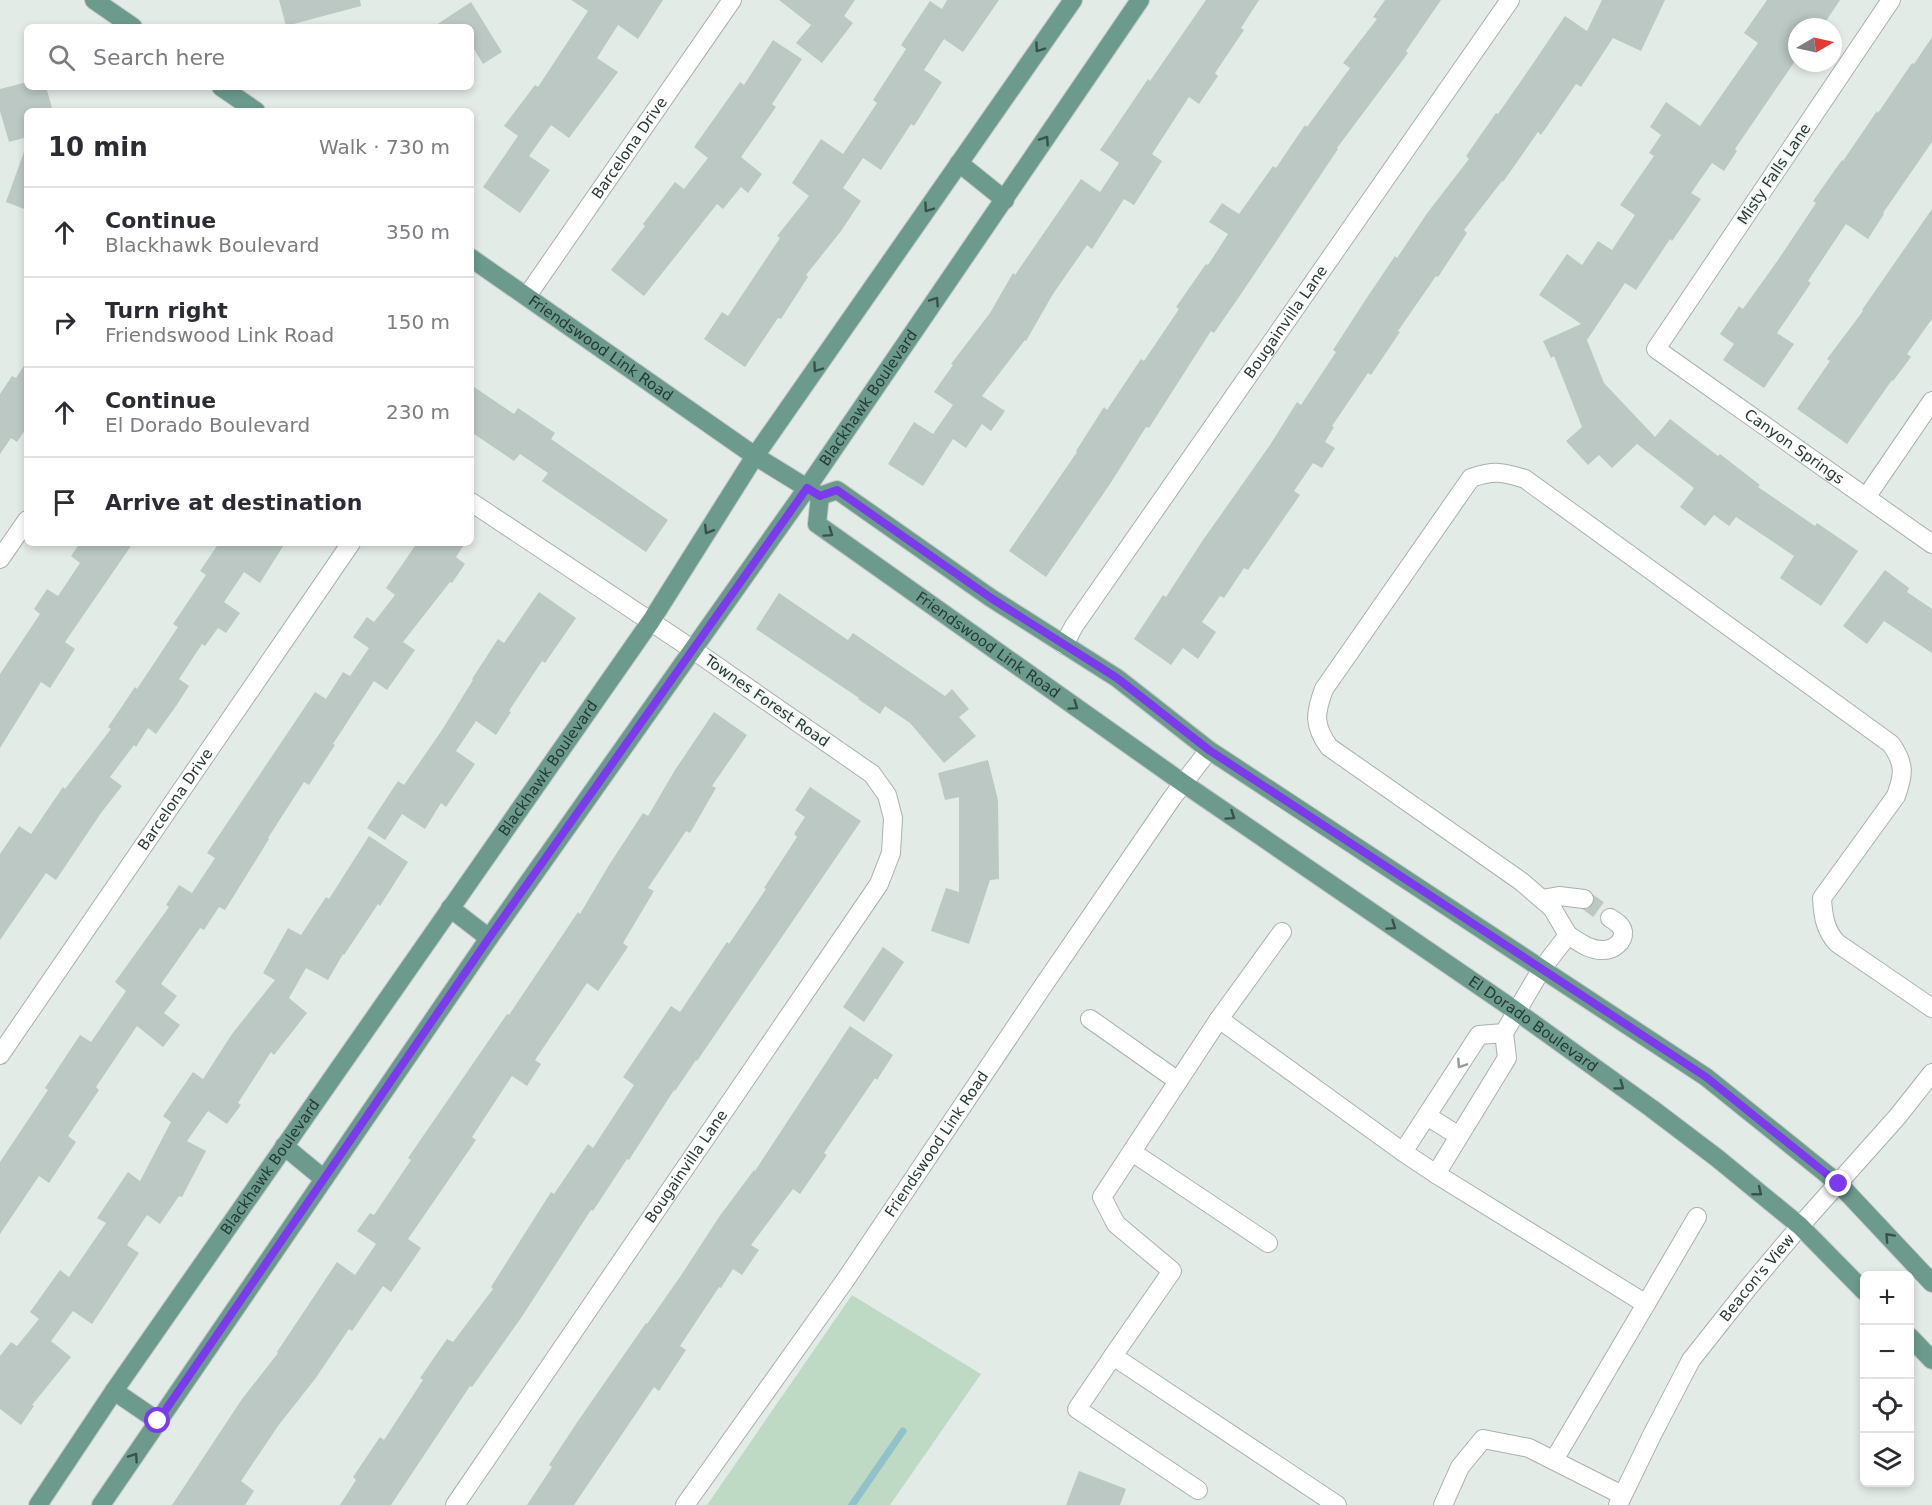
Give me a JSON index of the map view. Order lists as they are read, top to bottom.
{
  "streets": {
    "main road": ["Friendswood Link Road", "Blackhawk Boulevard", "El Dorado Boulevard"],
    "street": [
      "Barcelona Drive",
      "Misty Falls Lane",
      "Bougainvilla Lane",
      "Canyon Springs",
      "Townes Forest Road",
      "Beacon's View"
    ]
  },
  "crossings": [
    ["Barcelona Drive", "Friendswood Link Road"],
    ["Misty Falls Lane", "Canyon Springs"],
    ["Bougainvilla Lane", "Townes Forest Road"],
    ["Friendswood Link Road", "Blackhawk Boulevard"],
    ["Friendswood Link Road", "El Dorado Boulevard"],
    ["Blackhawk Boulevard", "Townes Forest Road"],
    ["El Dorado Boulevard", "Beacon's View"]
  ],
  "north": "right",
  "page": {
    "search": "Search here",
    "heading": ["10 min", "Walk · 730 m"],
    "list": [
      ["Continue", "Blackhawk Boulevard", "350 m"],
      ["Turn right", "Friendswood Link Road", "150 m"],
      ["Continue", "El Dorado Boulevard", "230 m"],
      "Arrive at destination"
    ],
    "map_buttons": ["+", "−"]
  }
}
